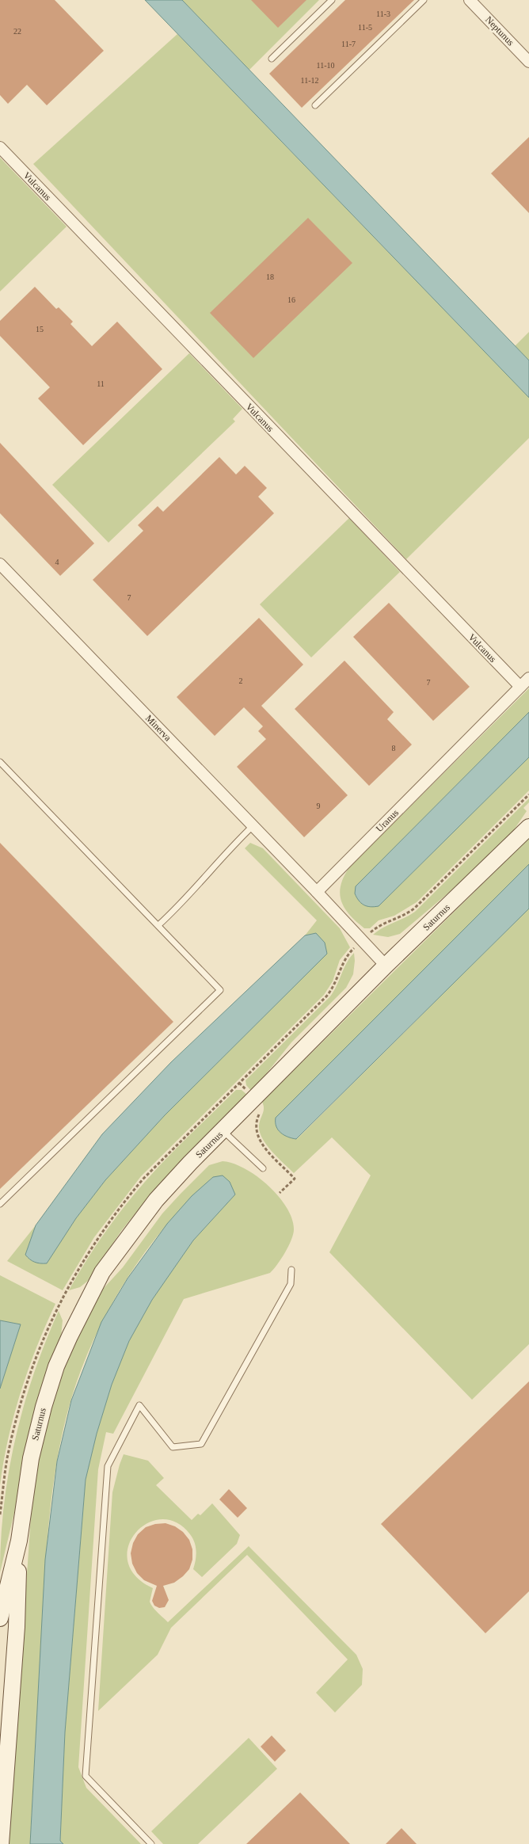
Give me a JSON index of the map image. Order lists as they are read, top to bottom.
{
  "streets": {
    "main road": ["Saturnus"],
    "street": [
      "Neptunus",
      "Vulcanus",
      "Minerva",
      "Uranus"
    ]
  },
  "crossings": [
    ["Vulcanus", "Uranus"],
    ["Minerva", "Uranus"]
  ],
  "house_numbers": [
    "11-3",
    "11-5",
    "22",
    "11-7",
    "11-10",
    "11-12",
    "18",
    "16",
    "15",
    "11",
    "4",
    "7",
    "2",
    "7",
    "8",
    "9"
  ]
}
